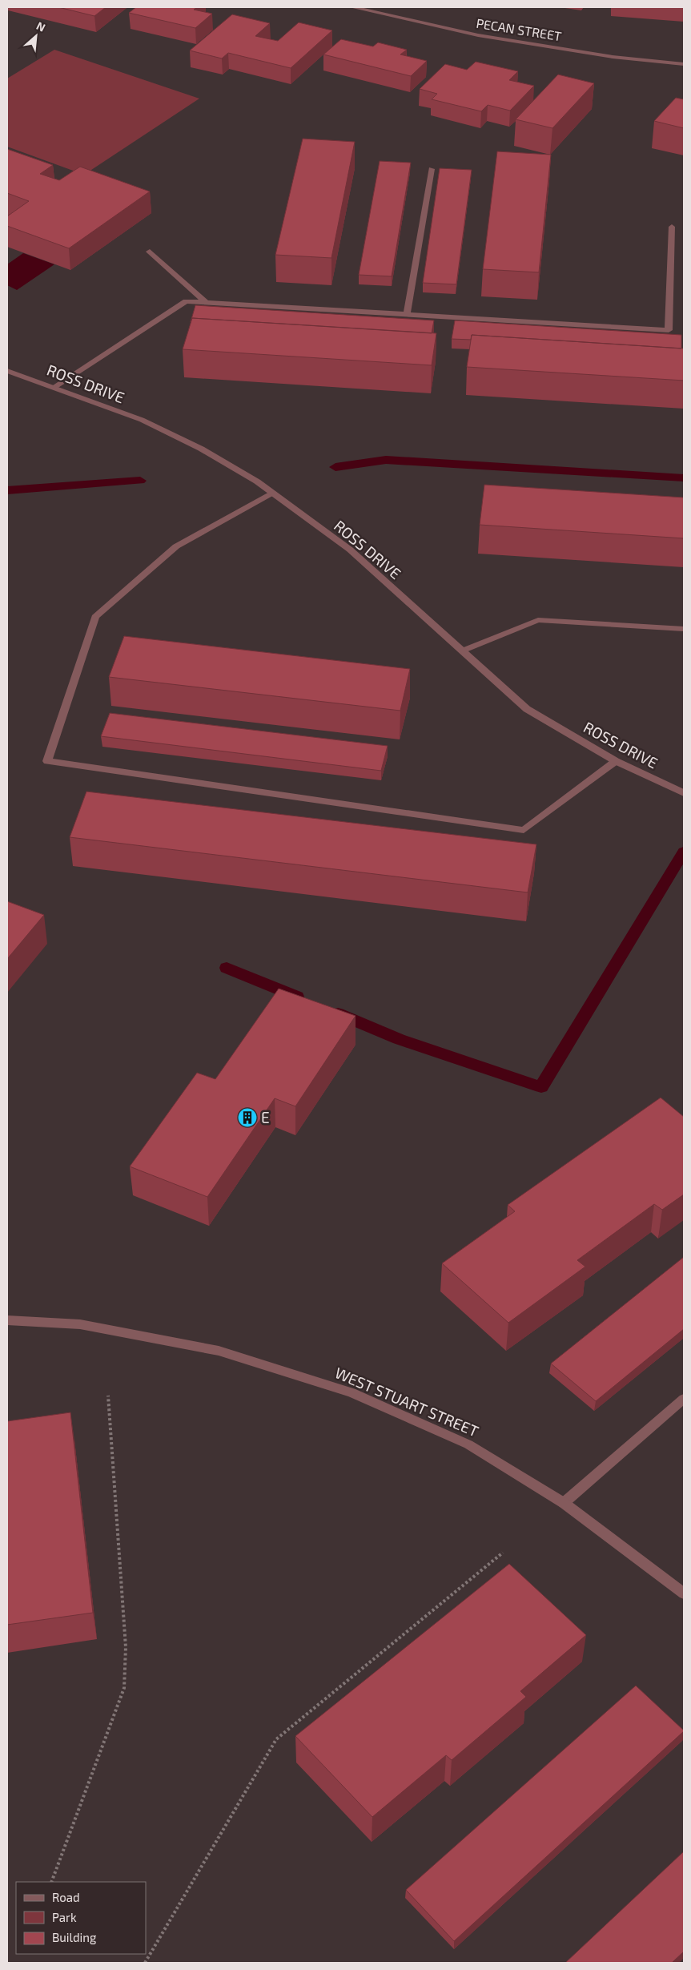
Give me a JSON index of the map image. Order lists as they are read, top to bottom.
{
  "streets": {
    "street": ["PECAN STREET", "ROSS DRIVE", "WEST STUART STREET"]
  },
  "places": {
    "building": ["E"]
  },
  "legend": ["Road", "Park", "Building"],
  "north": "top right"
}
